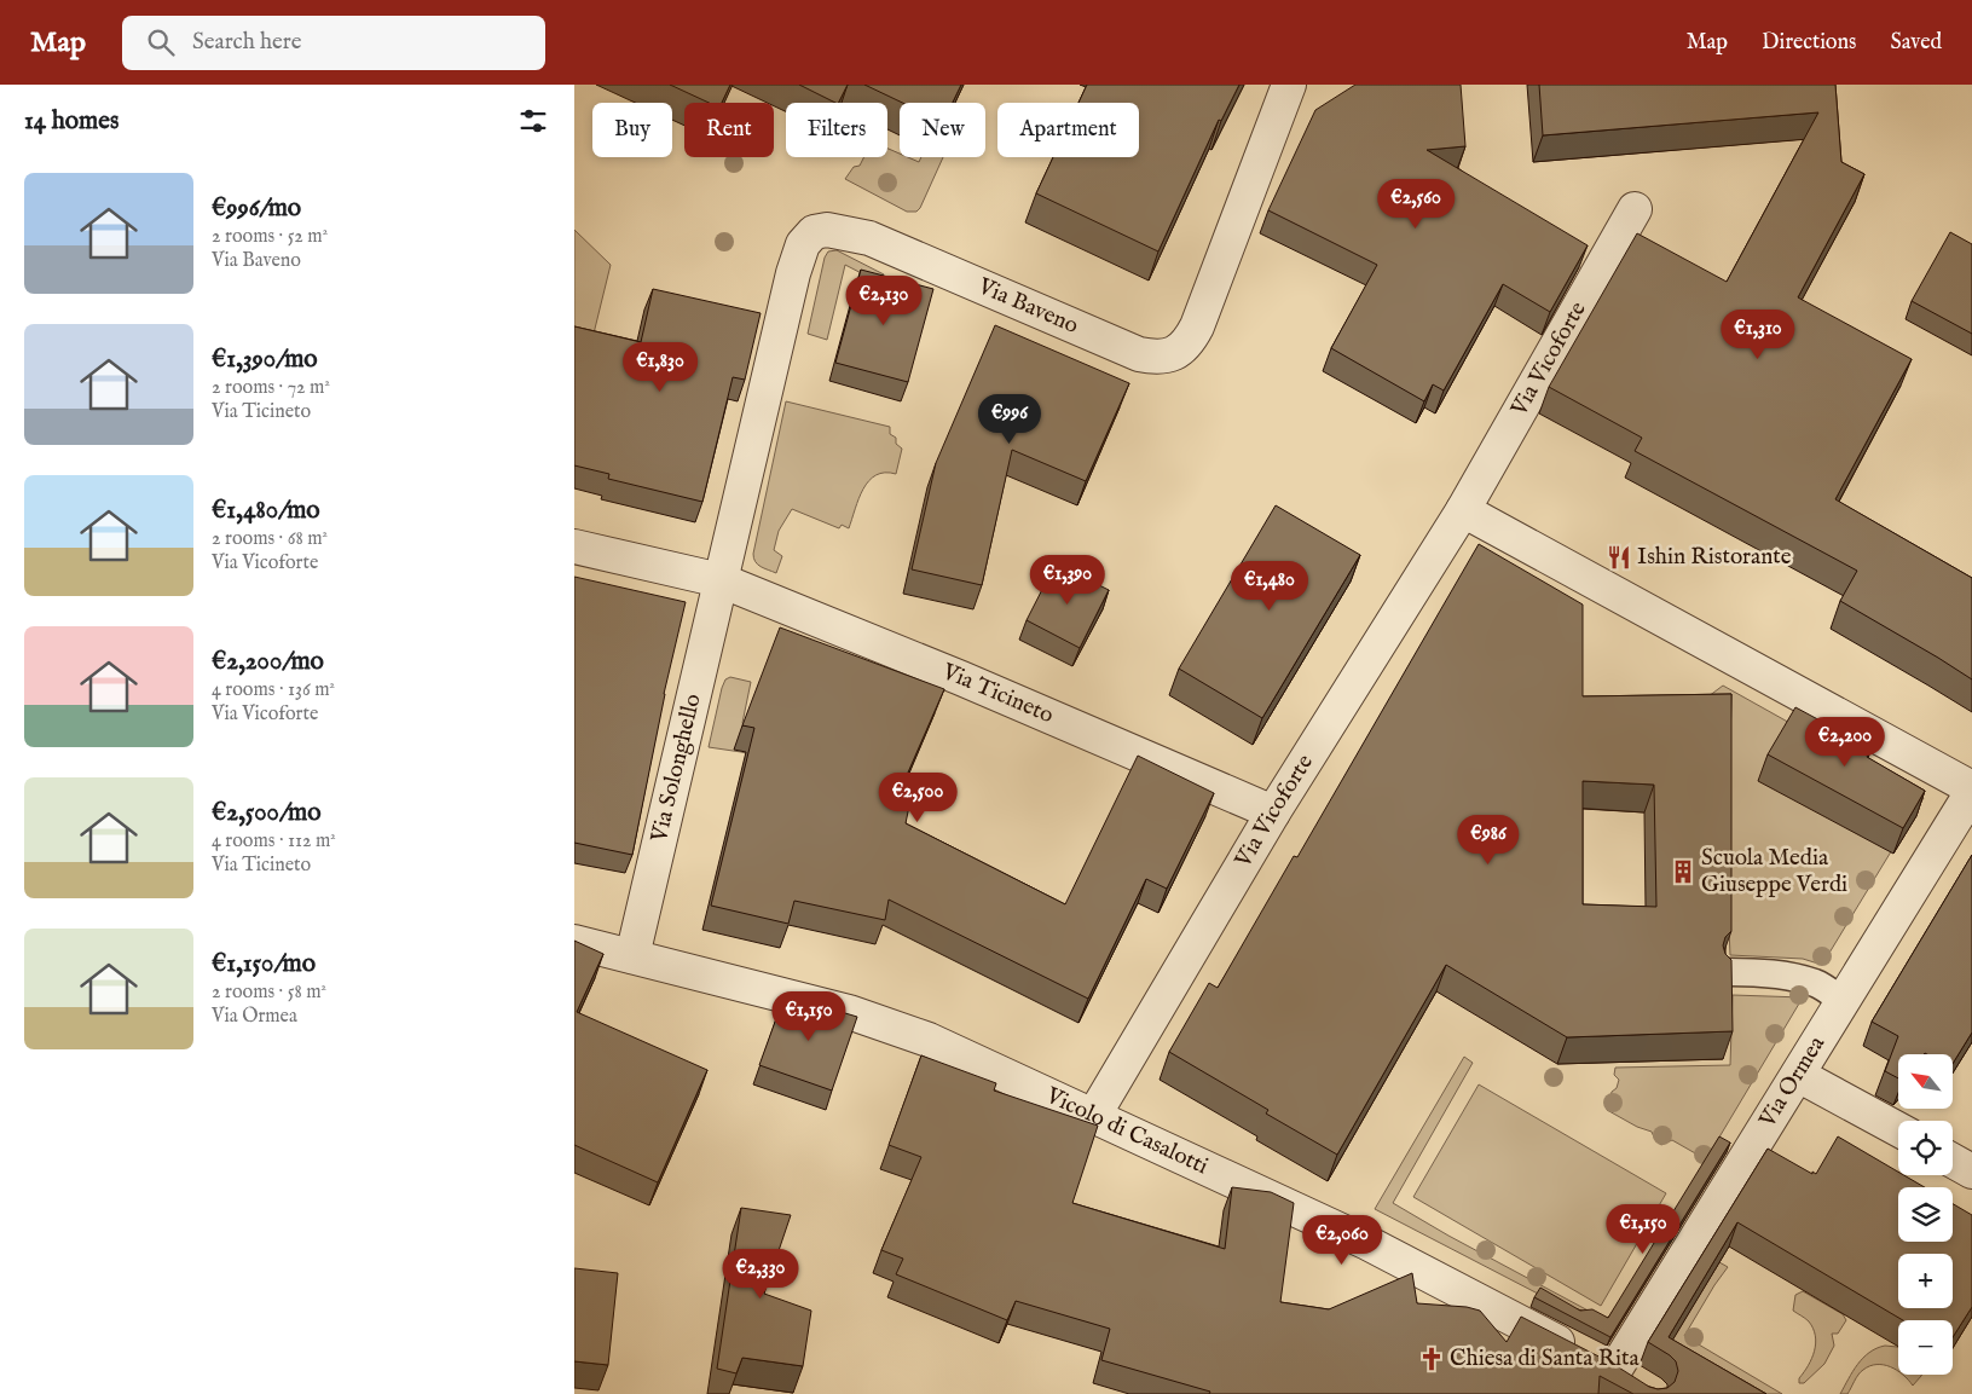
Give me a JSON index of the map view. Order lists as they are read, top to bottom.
{
  "streets": {
    "street": [
      "Via Baveno",
      "Via Vicoforte",
      "Via Ticineto",
      "Via Solonghello",
      "Via Ormea",
      "Vicolo di Casalotti"
    ]
  },
  "crossings": [
    ["Via Baveno", "Via Ticineto"],
    ["Via Baveno", "Via Solonghello"],
    ["Via Vicoforte", "Via Ticineto"],
    ["Via Vicoforte", "Vicolo di Casalotti"],
    ["Via Ticineto", "Via Solonghello"],
    ["Via Solonghello", "Vicolo di Casalotti"],
    ["Via Ormea", "Vicolo di Casalotti"]
  ],
  "places": {
    "restaurant": ["Ishin Ristorante"],
    "building": ["Scuola Media Giuseppe Verdi"],
    "church": ["Chiesa di Santa Rita"]
  },
  "north": "top left",
  "page": {
    "header": "Map",
    "search": "Search here",
    "nav": ["Map", "Directions", "Saved"],
    "heading": "14 homes",
    "chip": [
      "Buy",
      "Rent",
      "Filters",
      "New",
      "Apartment"
    ],
    "list": [
      {
        "name": "€996/mo",
        "note": "2 rooms · 52 m² · Via Baveno"
      },
      {
        "name": "€1,390/mo",
        "note": "2 rooms · 72 m² · Via Ticineto"
      },
      {
        "name": "€1,480/mo",
        "note": "2 rooms · 68 m² · Via Vicoforte"
      },
      {
        "name": "€2,200/mo",
        "note": "4 rooms · 136 m² · Via Vicoforte"
      },
      {
        "name": "€2,500/mo",
        "note": "4 rooms · 112 m² · Via Ticineto"
      },
      {
        "name": "€1,150/mo",
        "note": "2 rooms · 58 m² · Via Ormea"
      }
    ],
    "price": [
      "€2,560",
      "€2,130",
      "€1,310",
      "€1,830",
      "€996",
      "€1,390",
      "€1,480",
      "€2,200",
      "€2,500",
      "€986",
      "€1,150",
      "€1,150",
      "€2,060",
      "€2,330"
    ],
    "map_buttons": ["+", "−"]
  }
}
